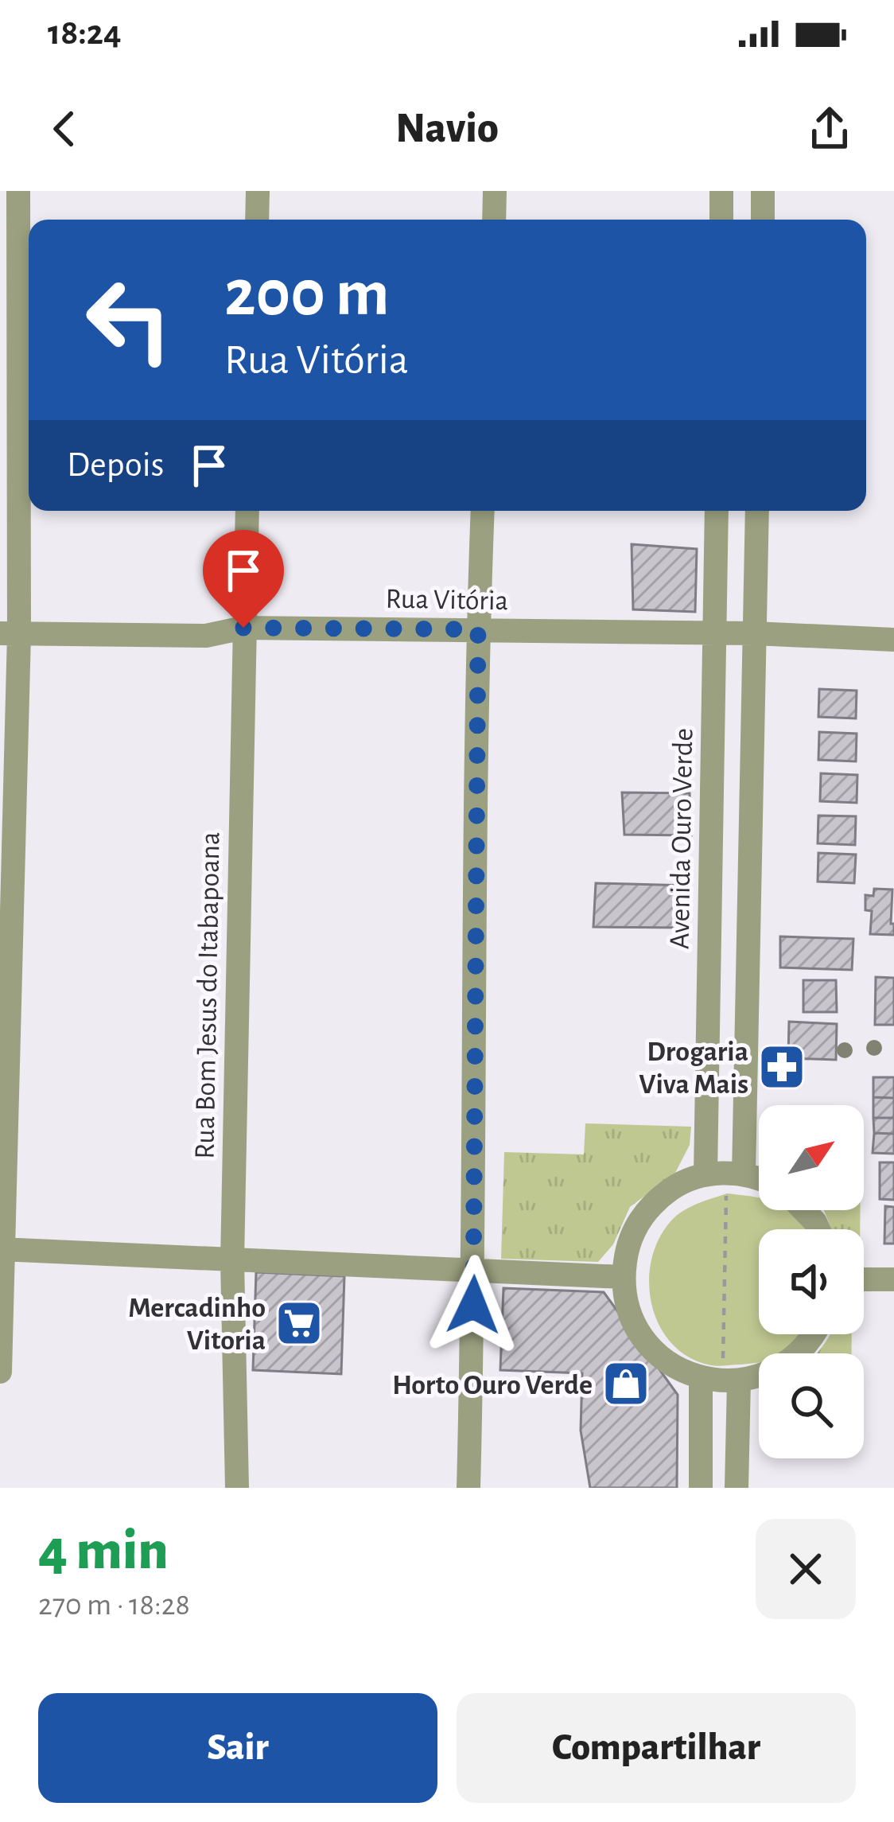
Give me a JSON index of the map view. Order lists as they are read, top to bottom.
{
  "streets": {
    "street": ["Rua Vitória", "Avenida Ouro Verde", "Rua Bom Jesus do Itabapoana"]
  },
  "crossings": [
    ["Rua Vitória", "Avenida Ouro Verde"],
    ["Rua Vitória", "Rua Bom Jesus do Itabapoana"]
  ],
  "places": {
    "pharmacy": ["Drogaria Viva Mais"],
    "supermarket": ["Mercadinho Vitoria"],
    "shop": ["Horto Ouro Verde"]
  },
  "north": "top right",
  "page": {
    "status": "18:24",
    "header": "Navio",
    "turn": ["200 m", "Rua Vitória"],
    "then": "Depois",
    "heading": ["4 min", "270 m · 18:28"],
    "buttons": ["Sair", "Compartilhar"]
  }
}
